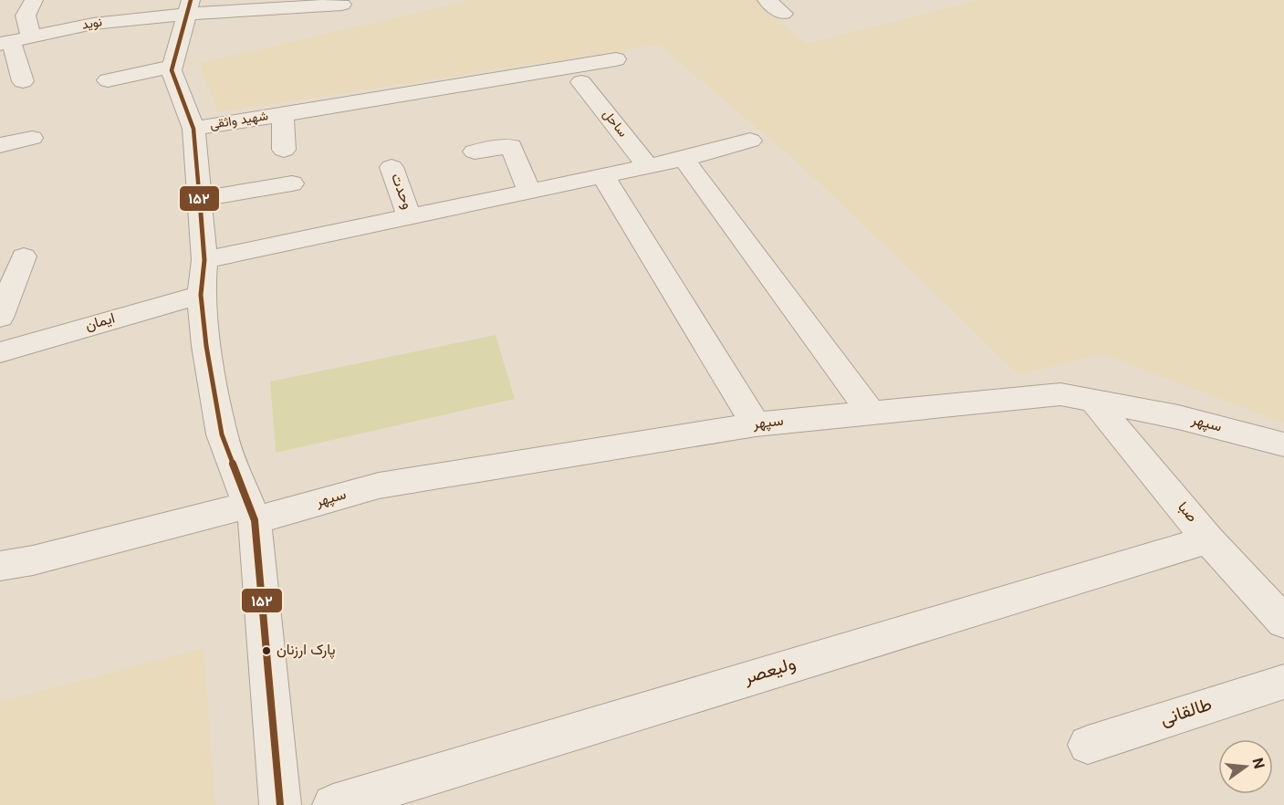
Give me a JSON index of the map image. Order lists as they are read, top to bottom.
{
  "streets": {
    "street": [
      "نوید",
      "شهید واثقی",
      "ساحل",
      "وحدت",
      "ایمان",
      "سپهر",
      "صبا",
      "ولیعصر",
      "طالقانی"
    ]
  },
  "crossings": [
    ["سپهر", "صبا"],
    ["صبا", "ولیعصر"]
  ],
  "places": ["پارک ارزنان"],
  "lines": ["transit line ۱۵۲"],
  "north": "right"
}
